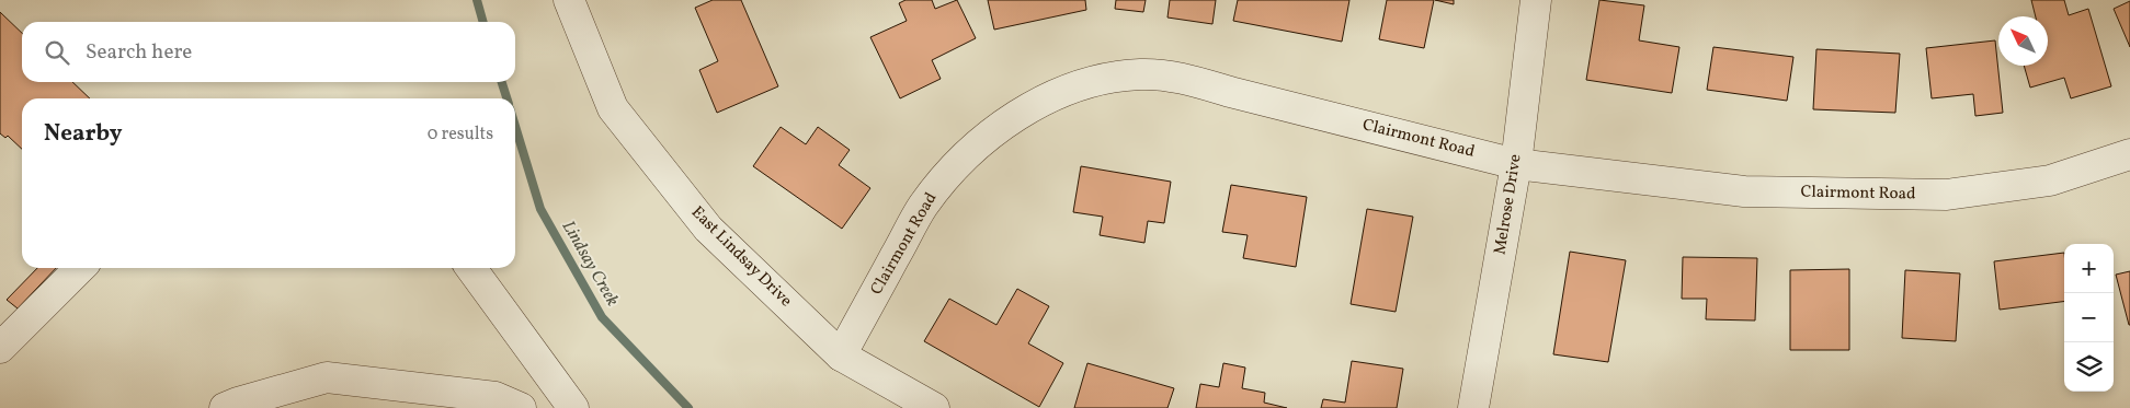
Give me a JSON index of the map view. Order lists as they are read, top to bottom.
{
  "streets": {
    "street": ["Clairmont Road", "Melrose Drive", "East Lindsay Drive"]
  },
  "crossings": [
    ["Clairmont Road", "Melrose Drive"],
    ["Clairmont Road", "East Lindsay Drive"]
  ],
  "water": ["Lindsay Creek"],
  "north": "top left",
  "page": {
    "search": "Search here",
    "heading": ["Nearby", "0 results"],
    "map_buttons": ["+", "−"]
  }
}
